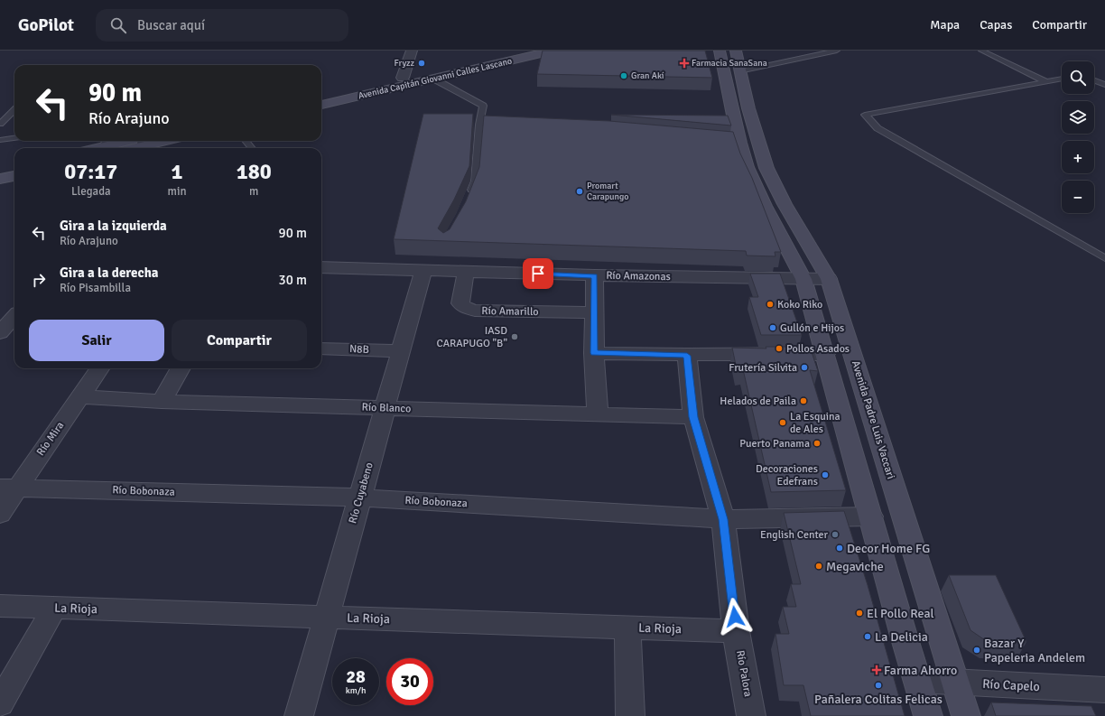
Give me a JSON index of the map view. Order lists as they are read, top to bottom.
{
  "streets": {
    "main road": ["Avenida Capitán Giovanni Calles Lascano", "Avenida Padre Luis Vaccari"],
    "street": [
      "Río Amazonas",
      "Río Amarillo",
      "N8B",
      "Río Blanco",
      "Río Mira",
      "Río Bobonaza",
      "Río Cuyabeno",
      "La Rioja",
      "Río Palora",
      "Río Capelo"
    ]
  },
  "crossings": [
    ["Río Amazonas", "Río Amarillo"],
    ["Río Amazonas", "Avenida Padre Luis Vaccari"],
    ["Río Amazonas", "Río Cuyabeno"],
    ["N8B", "Río Cuyabeno"],
    ["Río Blanco", "Río Mira"],
    ["Río Blanco", "Río Cuyabeno"],
    ["Río Blanco", "Río Palora"],
    ["Avenida Padre Luis Vaccari", "Río Capelo"],
    ["Río Mira", "Río Bobonaza"],
    ["Río Bobonaza", "Río Cuyabeno"],
    ["Río Bobonaza", "Río Palora"],
    ["Río Cuyabeno", "La Rioja"],
    ["La Rioja", "Río Palora"]
  ],
  "places": {
    "other": [
      "Fryzz",
      "Gran Akí",
      "Promart Carapungo",
      "Koko Riko",
      "Gullón e Hijos",
      "IASD CARAPUGO \"B\"",
      "Pollos Asados",
      "Frutería Silvita",
      "Helados de Paila",
      "La Esquina de Ales",
      "Puerto Panama",
      "Decoraciones Edefrans",
      "English Center",
      "Decor Home FG",
      "Megaviche",
      "El Pollo Real",
      "La Delicia",
      "Bazar Y Papeleria Andelem",
      "Pañalera Colitas Felicas"
    ],
    "health": ["Farmacia SanaSana", "Farma Ahorro"]
  },
  "page": {
    "header": "GoPilot",
    "search": "Buscar aquí",
    "nav": ["Mapa", "Capas", "Compartir"],
    "map_buttons": ["+", "−"],
    "turn": ["90 m", "Río Arajuno"],
    "eta": [
      "07:17",
      "Llegada",
      "1",
      "min",
      "180",
      "m"
    ],
    "list": [
      {
        "name": "Gira a la izquierda",
        "note": "Río Arajuno",
        "value": "90 m"
      },
      {
        "name": "Gira a la derecha",
        "note": "Río Pisambilla",
        "value": "30 m"
      }
    ],
    "buttons": ["Salir", "Compartir"],
    "speed": "28 km/h",
    "limit": "30"
  }
}
